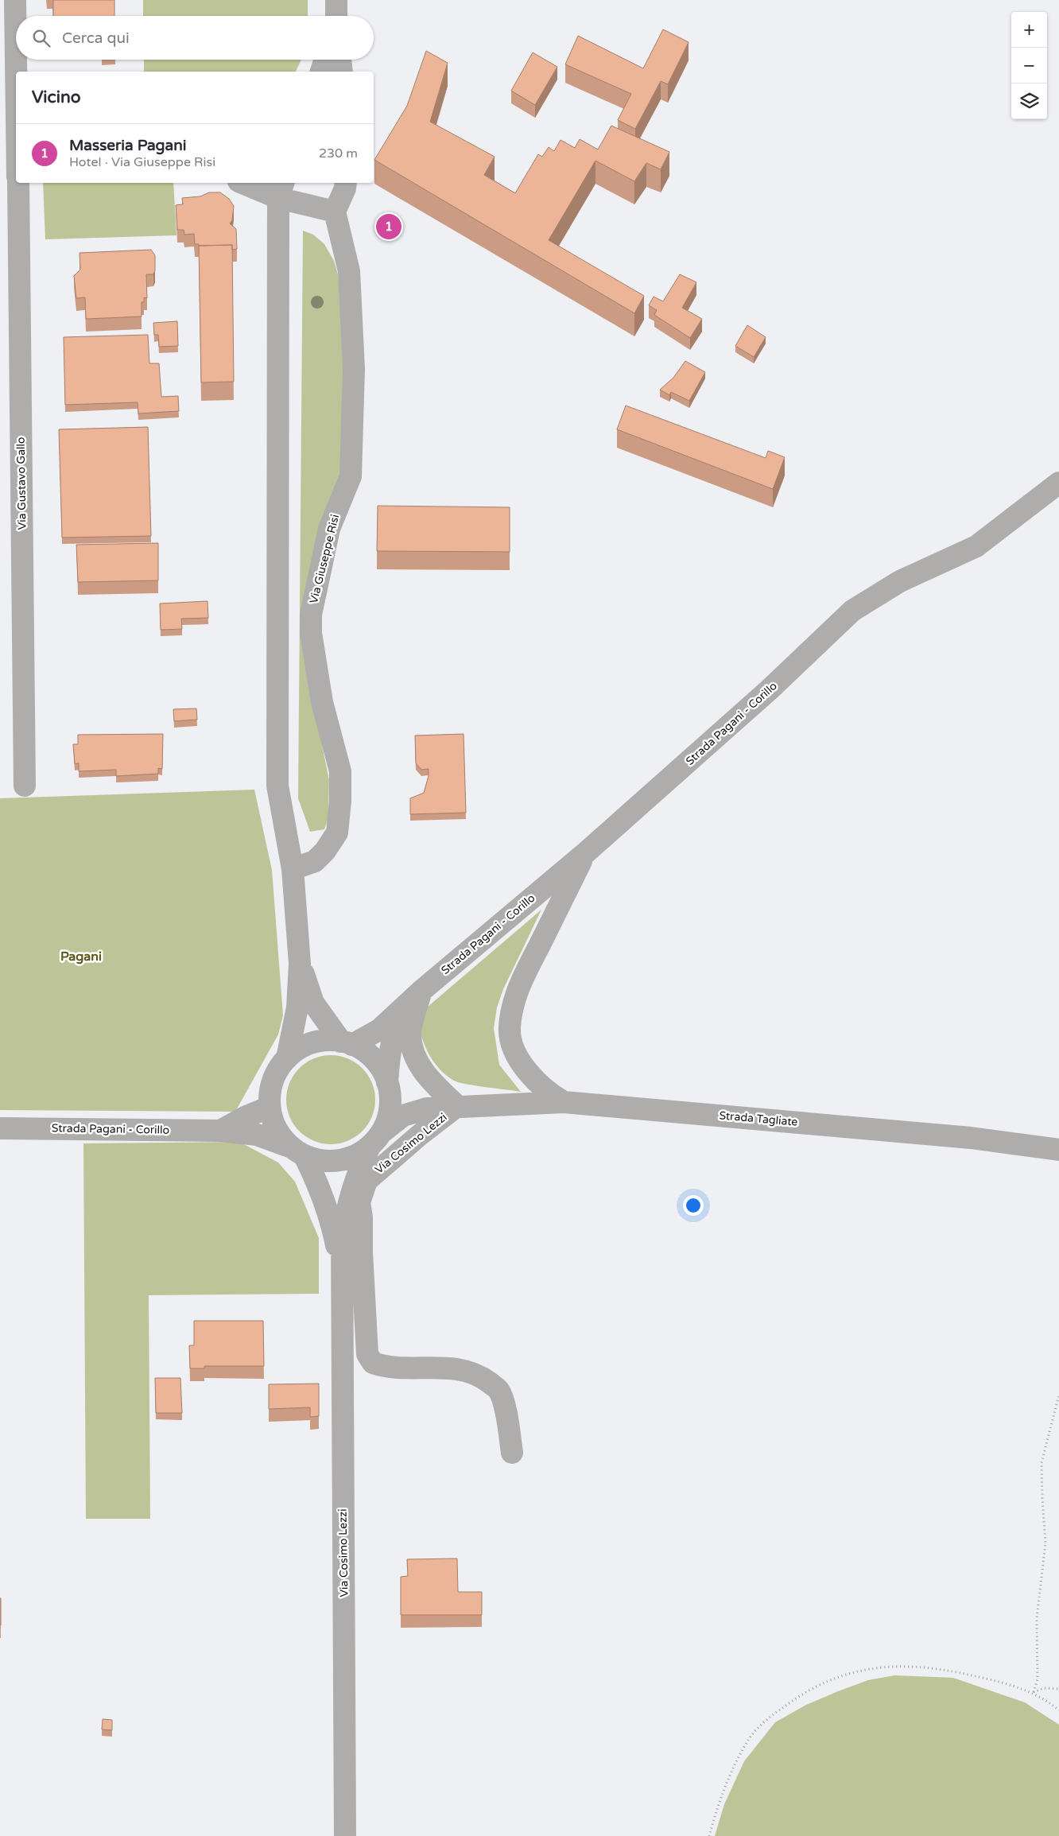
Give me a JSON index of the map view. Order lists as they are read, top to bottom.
{
  "streets": {
    "street": [
      "Via Gustavo Gallo",
      "Via Giuseppe Risi",
      "Strada Pagani - Corillo",
      "Strada Tagliate",
      "Via Cosimo Lezzi"
    ]
  },
  "crossings": [
    ["Strada Pagani - Corillo", "Strada Tagliate"],
    ["Strada Pagani - Corillo", "Via Cosimo Lezzi"],
    ["Strada Tagliate", "Via Cosimo Lezzi"]
  ],
  "districts": ["Pagani"],
  "page": {
    "map_buttons": ["+", "−"],
    "search": "Cerca qui",
    "heading": "Vicino",
    "list": [
      {
        "mark": "1",
        "name": "Masseria Pagani",
        "note": "Hotel · Via Giuseppe Risi",
        "value": "230 m"
      }
    ],
    "pins": "1"
  }
}
